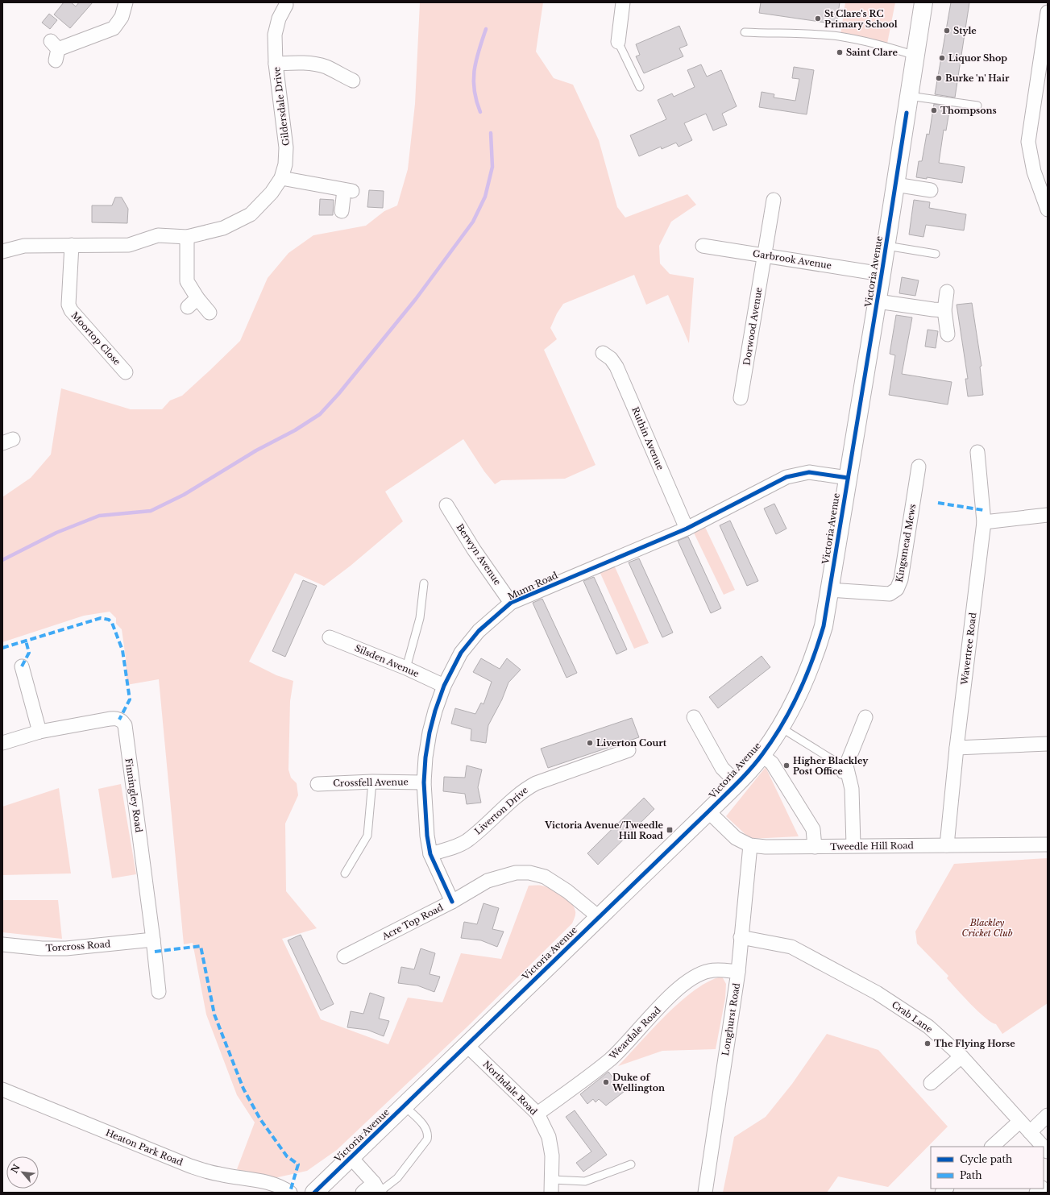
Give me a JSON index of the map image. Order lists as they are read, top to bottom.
{
  "streets": {
    "main road": ["Victoria Avenue"],
    "street": [
      "Gildersdale Drive",
      "Garbrook Avenue",
      "Dorwood Avenue",
      "Moortop Close",
      "Ruthin Avenue",
      "Kingsmead Mews",
      "Berwyn Avenue",
      "Munn Road",
      "Wavertree Road",
      "Silsden Avenue",
      "Crossfell Avenue",
      "Finningley Road",
      "Liverton Drive",
      "Tweedle Hill Road",
      "Acre Top Road",
      "Torcross Road",
      "Crab Lane",
      "Longhurst Road",
      "Weardale Road",
      "Northdale Road",
      "Heaton Park Road"
    ]
  },
  "crossings": [
    ["Gildersdale Drive", "Moortop Close"],
    ["Garbrook Avenue", "Victoria Avenue"],
    ["Garbrook Avenue", "Dorwood Avenue"],
    ["Victoria Avenue", "Kingsmead Mews"],
    ["Victoria Avenue", "Munn Road"],
    ["Victoria Avenue", "Tweedle Hill Road"],
    ["Victoria Avenue", "Acre Top Road"],
    ["Victoria Avenue", "Northdale Road"],
    ["Ruthin Avenue", "Munn Road"],
    ["Berwyn Avenue", "Munn Road"],
    ["Munn Road", "Silsden Avenue"],
    ["Munn Road", "Crossfell Avenue"],
    ["Munn Road", "Liverton Drive"],
    ["Munn Road", "Acre Top Road"],
    ["Wavertree Road", "Tweedle Hill Road"],
    ["Finningley Road", "Torcross Road"],
    ["Tweedle Hill Road", "Longhurst Road"],
    ["Crab Lane", "Longhurst Road"],
    ["Longhurst Road", "Weardale Road"],
    ["Weardale Road", "Northdale Road"]
  ],
  "parks": ["Blackley Cricket Club"],
  "places": {
    "other": [
      "St Clare's RC Primary School",
      "Style",
      "Saint Clare",
      "Liquor Shop",
      "Burke 'n' Hair",
      "Thompsons",
      "Liverton Court",
      "Higher Blackley Post Office",
      "The Flying Horse",
      "Duke of Wellington"
    ],
    "transit": ["Victoria Avenue/Tweedle Hill Road"]
  },
  "legend": ["Cycle path", "Path"],
  "north": "top left"
}
